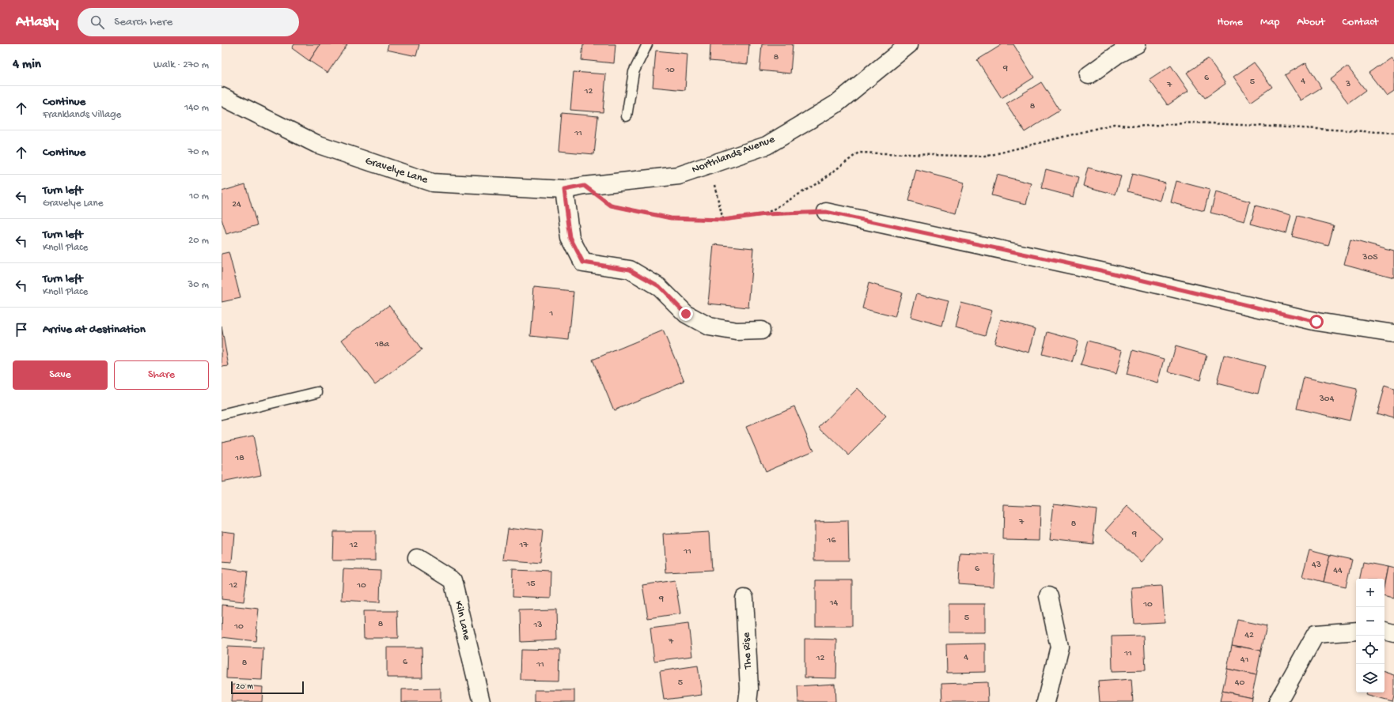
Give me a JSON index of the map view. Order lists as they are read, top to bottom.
{
  "streets": {
    "street": [
      "Northlands Avenue",
      "Gravelye Lane",
      "Kiln Lane",
      "The Rise"
    ]
  },
  "crossings": [
    ["Northlands Avenue", "Gravelye Lane"]
  ],
  "house_numbers": [
    "8",
    "9",
    "10",
    "6",
    "4",
    "5",
    "3",
    "7",
    "12",
    "8",
    "11",
    "24",
    "305",
    "1",
    "18a",
    "304",
    "18",
    "7",
    "8",
    "9",
    "16",
    "12",
    "17",
    "11",
    "43",
    "6",
    "44",
    "15",
    "12",
    "10",
    "9",
    "14",
    "10",
    "5",
    "8",
    "13",
    "10",
    "42",
    "7",
    "11",
    "4",
    "12",
    "41",
    "6",
    "8",
    "11",
    "5",
    "40"
  ],
  "scale_bar": "20 m",
  "page": {
    "header": "Atlasly",
    "search": "Search here",
    "nav": [
      "Home",
      "Map",
      "About",
      "Contact"
    ],
    "heading": ["4 min", "Walk · 270 m"],
    "list": [
      ["Continue", "Franklands Village", "140 m"],
      ["Continue", "70 m"],
      ["Turn left", "Gravelye Lane", "10 m"],
      ["Turn left", "Knoll Place", "20 m"],
      ["Turn left", "Knoll Place", "30 m"],
      "Arrive at destination"
    ],
    "buttons": ["Save", "Share"],
    "map_buttons": ["+", "−"],
    "scale": "20 m"
  }
}
